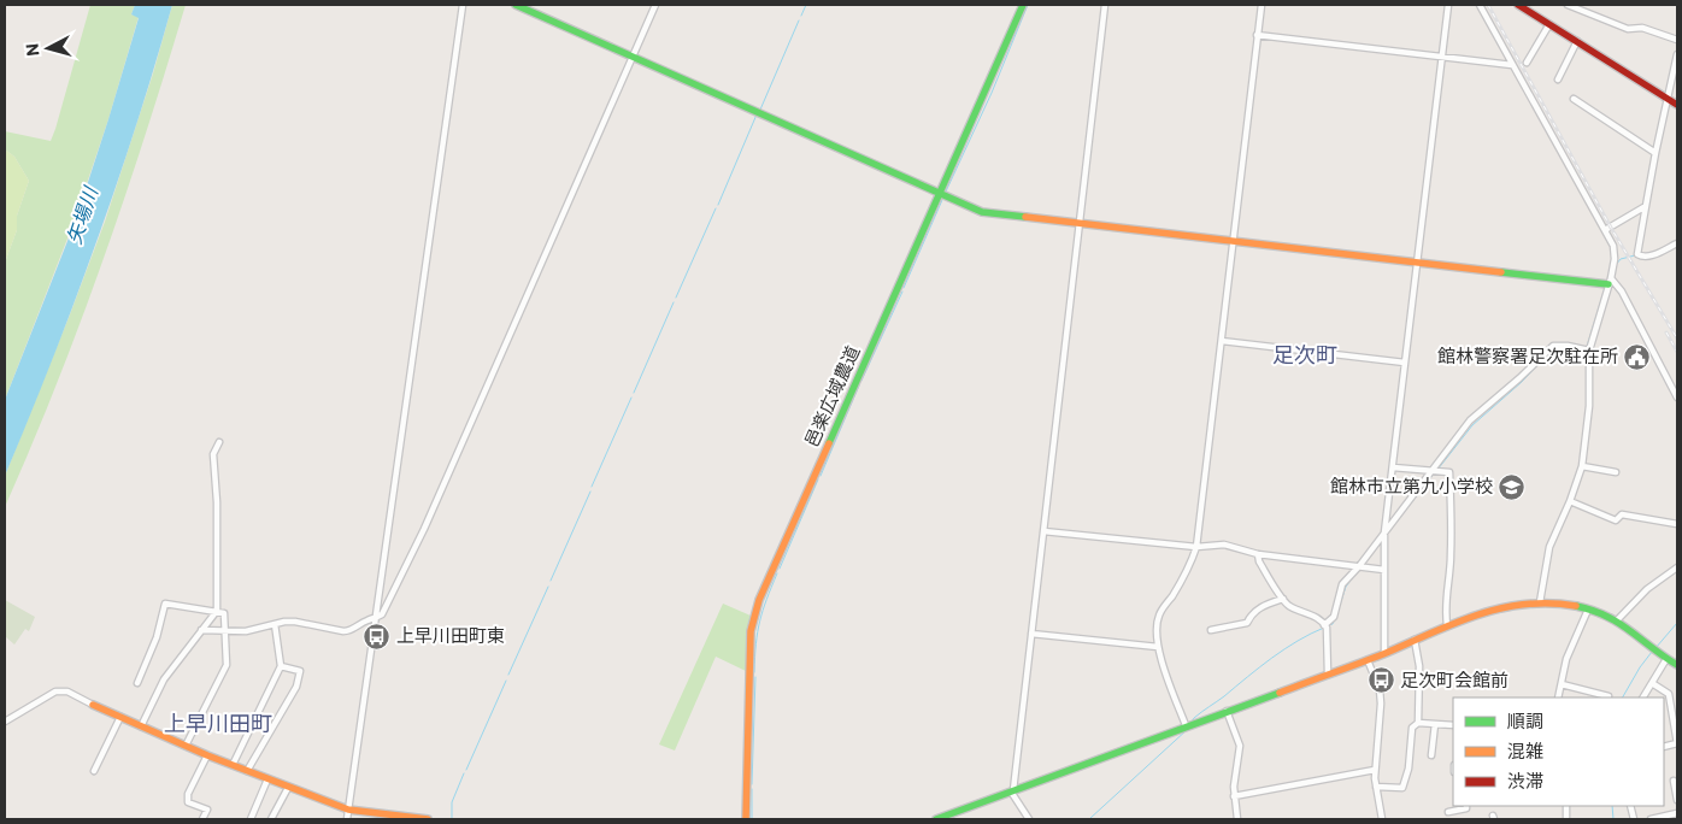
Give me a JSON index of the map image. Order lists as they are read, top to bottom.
{
  "streets": {
    "street": ["邑楽広域農道"]
  },
  "districts": ["足次町", "上早川田町"],
  "water": ["矢場川"],
  "places": {
    "public building": ["館林警察署足次駐在所"],
    "school or university": ["館林市立第九小学校"],
    "bus stop": ["上早川田町東", "足次町会館前"]
  },
  "legend": ["順調", "混雑", "渋滞"],
  "north": "left"
}
